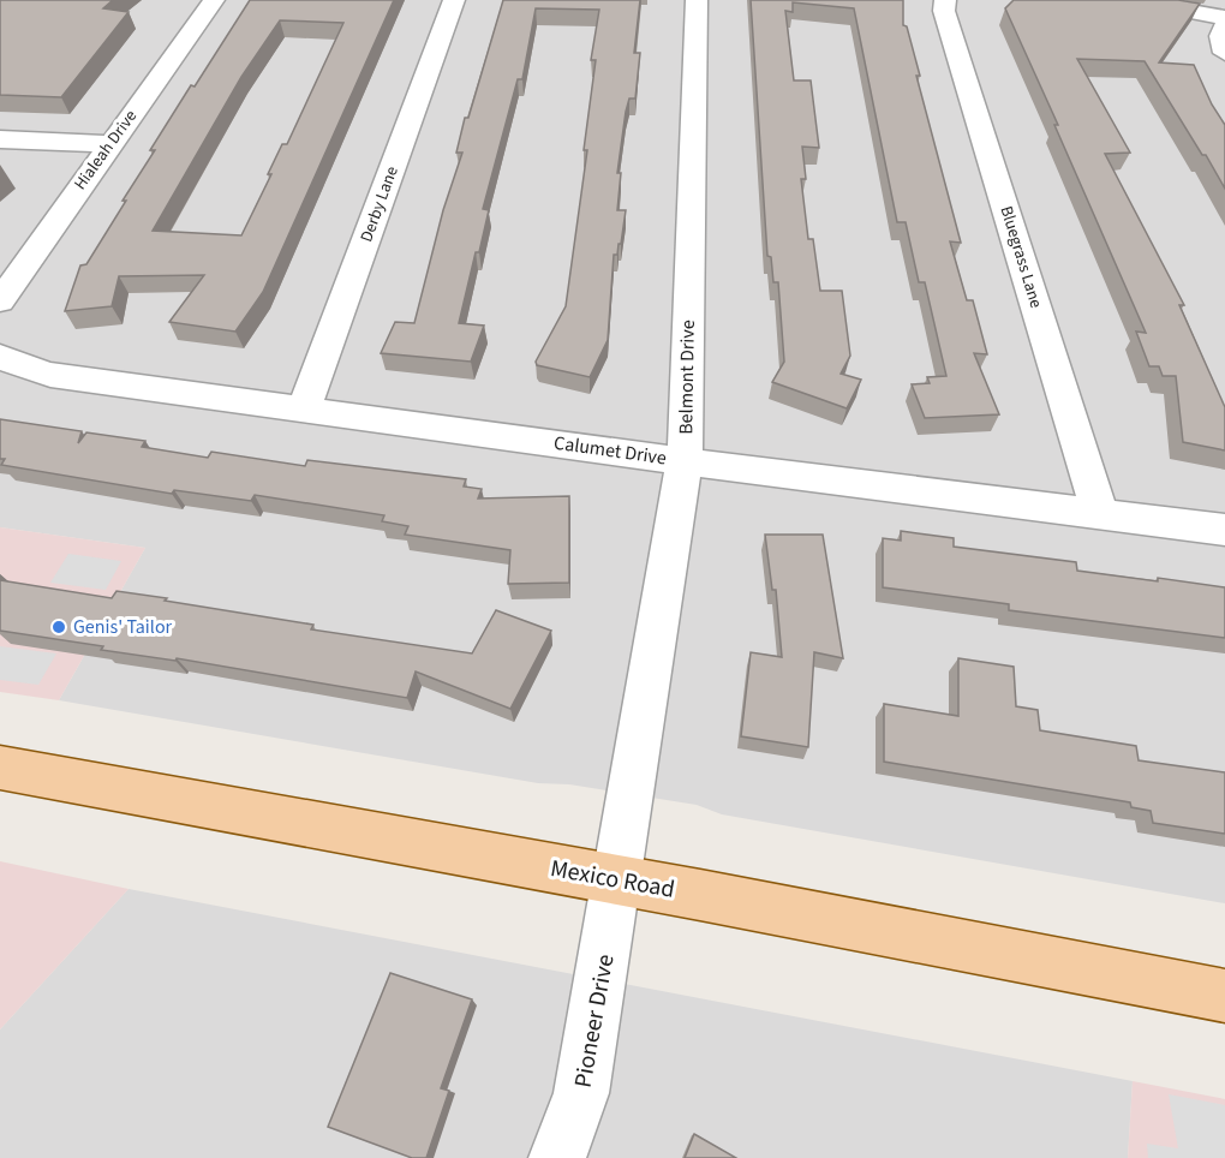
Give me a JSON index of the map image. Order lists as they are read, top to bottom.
{
  "streets": {
    "main road": ["Mexico Road"],
    "street": [
      "Hialeah Drive",
      "Derby Lane",
      "Bluegrass Lane",
      "Belmont Drive",
      "Calumet Drive",
      "Pioneer Drive"
    ]
  },
  "crossings": [
    ["Derby Lane", "Calumet Drive"],
    ["Bluegrass Lane", "Calumet Drive"],
    ["Belmont Drive", "Calumet Drive"],
    ["Belmont Drive", "Mexico Road"],
    ["Belmont Drive", "Pioneer Drive"],
    ["Mexico Road", "Pioneer Drive"]
  ],
  "places": ["Genis' Tailor"]
}
